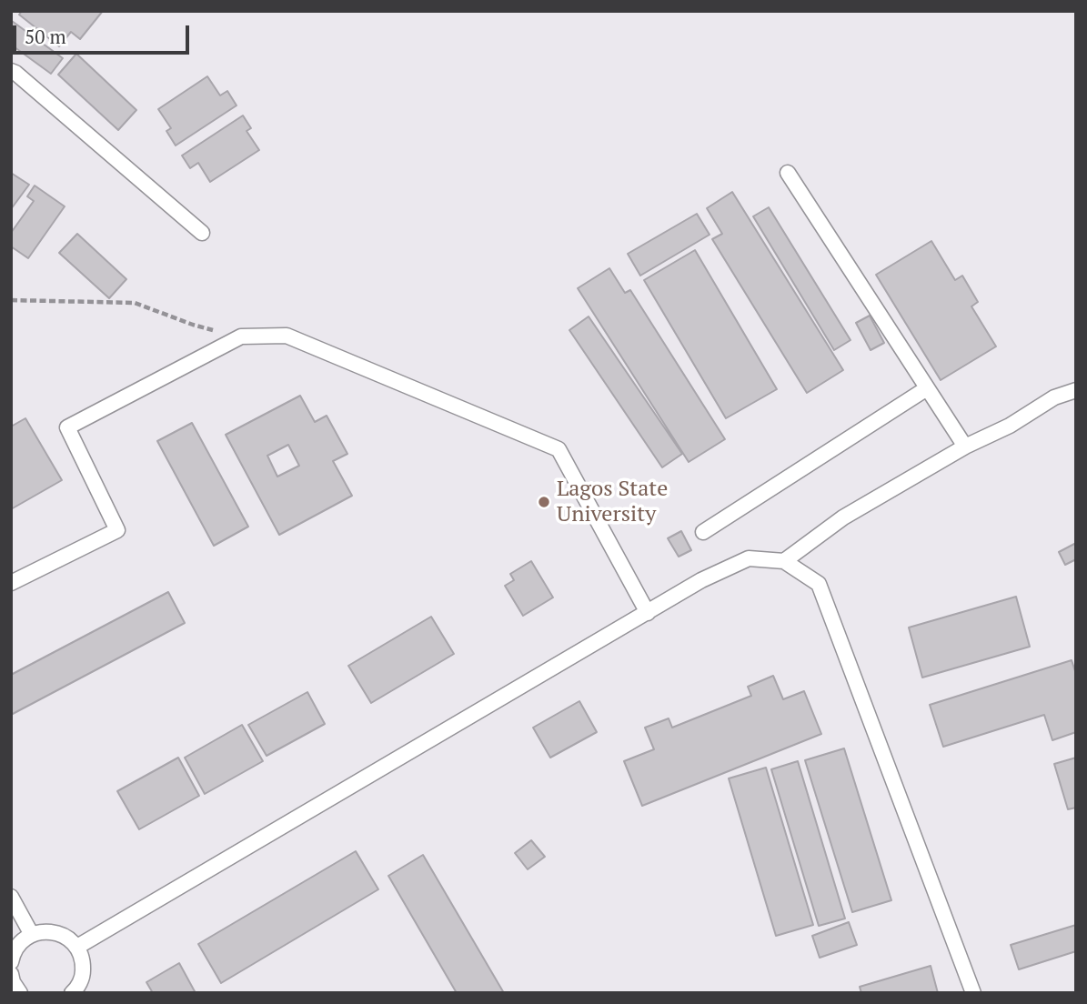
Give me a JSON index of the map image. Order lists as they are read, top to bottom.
{
  "places": ["Lagos State University"],
  "scale_bar": "50 m"
}
